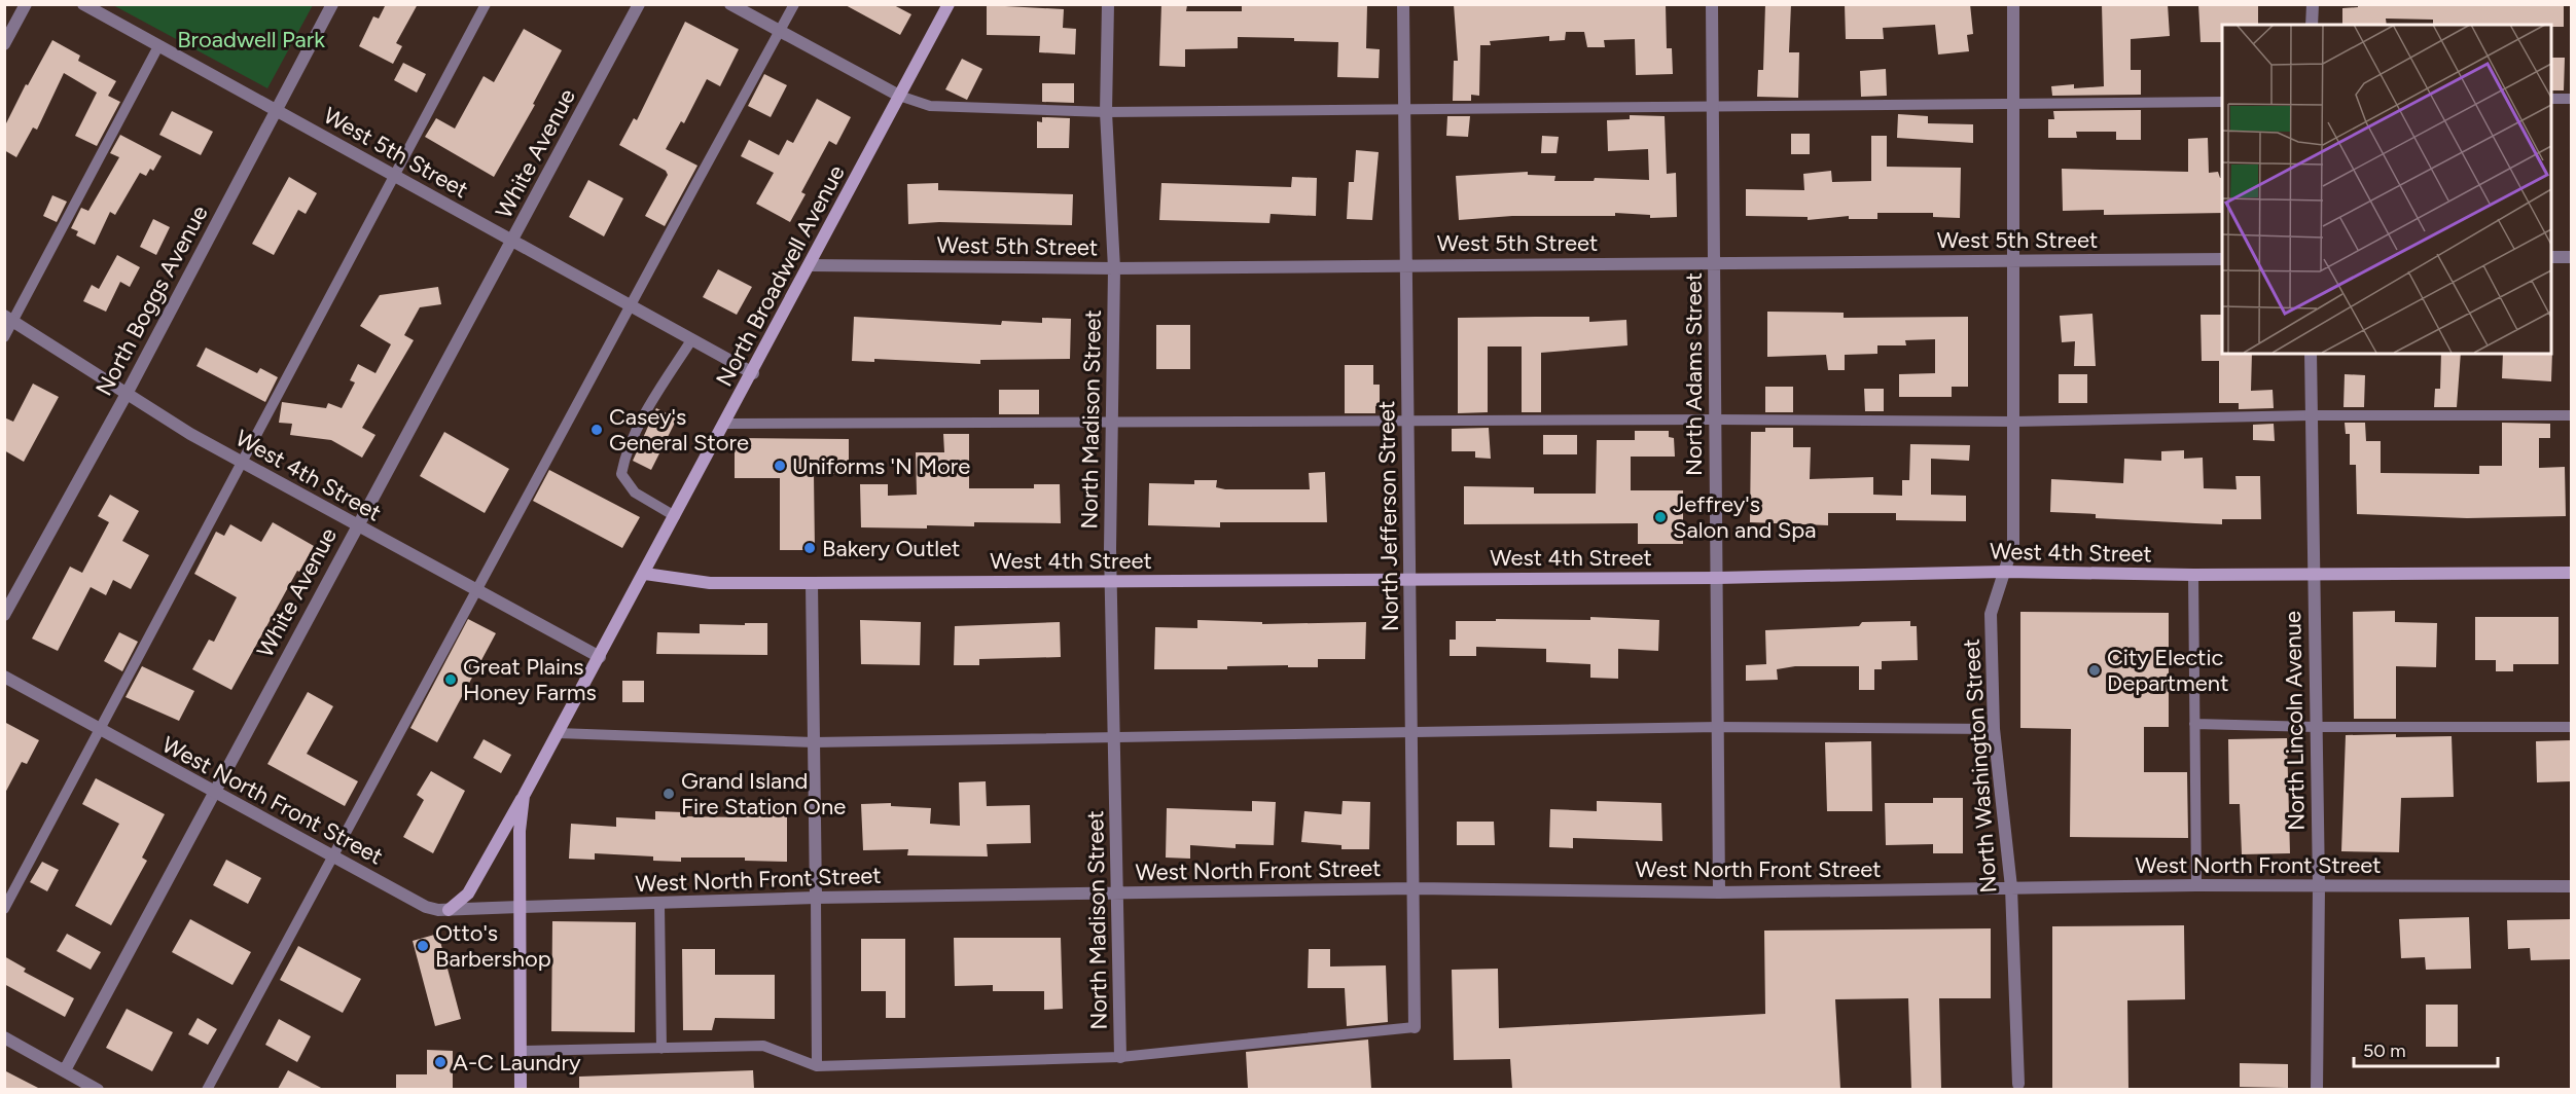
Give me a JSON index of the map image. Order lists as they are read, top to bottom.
{
  "streets": {
    "main road": ["North Broadwell Avenue", "West 4th Street"],
    "street": [
      "West 5th Street",
      "White Avenue",
      "North Boggs Avenue",
      "North Adams Street",
      "North Madison Street",
      "North Jefferson Street",
      "North Lincoln Avenue",
      "North Washington Street",
      "West North Front Street"
    ]
  },
  "crossings": [
    ["West 5th Street", "White Avenue"],
    ["West 5th Street", "North Broadwell Avenue"],
    ["West 5th Street", "North Boggs Avenue"],
    ["West 5th Street", "North Adams Street"],
    ["West 5th Street", "North Madison Street"],
    ["West 5th Street", "North Jefferson Street"],
    ["West 5th Street", "North Washington Street"],
    ["White Avenue", "West 4th Street"],
    ["White Avenue", "West North Front Street"],
    ["North Broadwell Avenue", "West 4th Street"],
    ["North Broadwell Avenue", "West North Front Street"],
    ["North Boggs Avenue", "West 4th Street"],
    ["North Adams Street", "West 4th Street"],
    ["North Adams Street", "West North Front Street"],
    ["North Madison Street", "West 4th Street"],
    ["North Madison Street", "West North Front Street"],
    ["West 4th Street", "North Jefferson Street"],
    ["West 4th Street", "North Lincoln Avenue"],
    ["West 4th Street", "North Washington Street"],
    ["North Jefferson Street", "West North Front Street"],
    ["North Lincoln Avenue", "West North Front Street"],
    ["North Washington Street", "West North Front Street"]
  ],
  "parks": ["Broadwell Park"],
  "places": [
    "Casey's General Store",
    "Uniforms 'N More",
    "Jeffrey's Salon and Spa",
    "Bakery Outlet",
    "City Electic Department",
    "Great Plains Honey Farms",
    "Grand Island Fire Station One",
    "Otto's Barbershop",
    "A-C Laundry"
  ],
  "scale_bar": "50 m"
}
